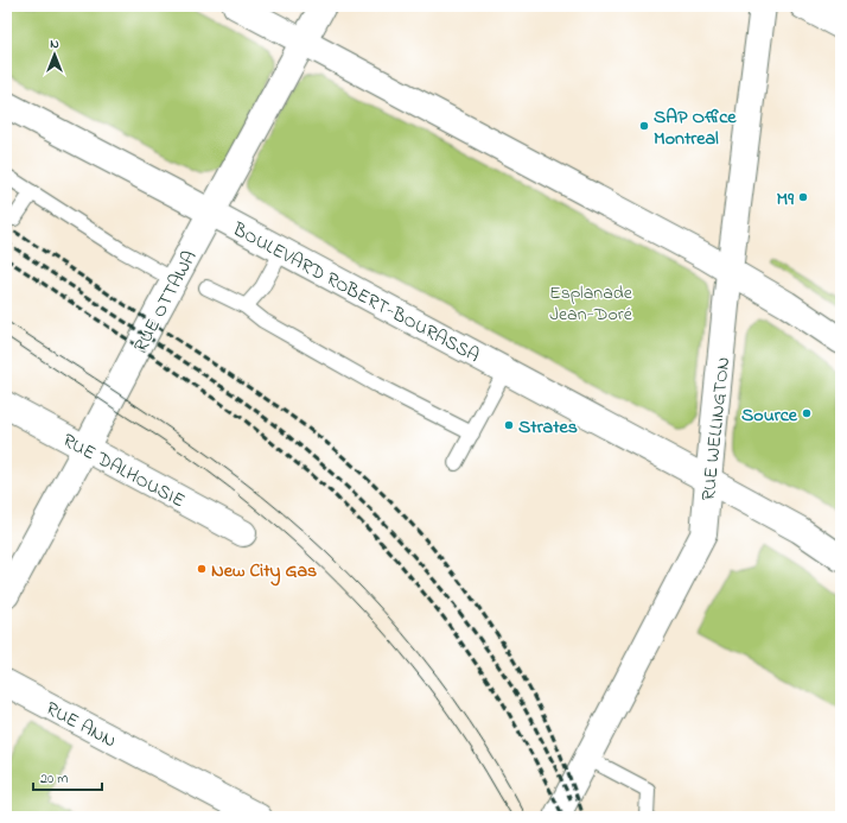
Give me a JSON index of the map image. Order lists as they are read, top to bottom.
{
  "streets": {
    "main road": [
      "BOULEVARD ROBERT-BOURASSA",
      "RUE OTTAWA",
      "RUE WELLINGTON",
      "RUE DALHOUSIE",
      "RUE ANN"
    ]
  },
  "crossings": [
    ["BOULEVARD ROBERT-BOURASSA", "RUE OTTAWA"],
    ["BOULEVARD ROBERT-BOURASSA", "RUE WELLINGTON"],
    ["RUE OTTAWA", "RUE DALHOUSIE"]
  ],
  "parks": ["Esplanade Jean-Doré"],
  "places": [
    "SAP Office Montreal",
    "M9",
    "Source",
    "Strates",
    "New City Gas"
  ],
  "scale_bar": "20 m",
  "north": "top"
}
